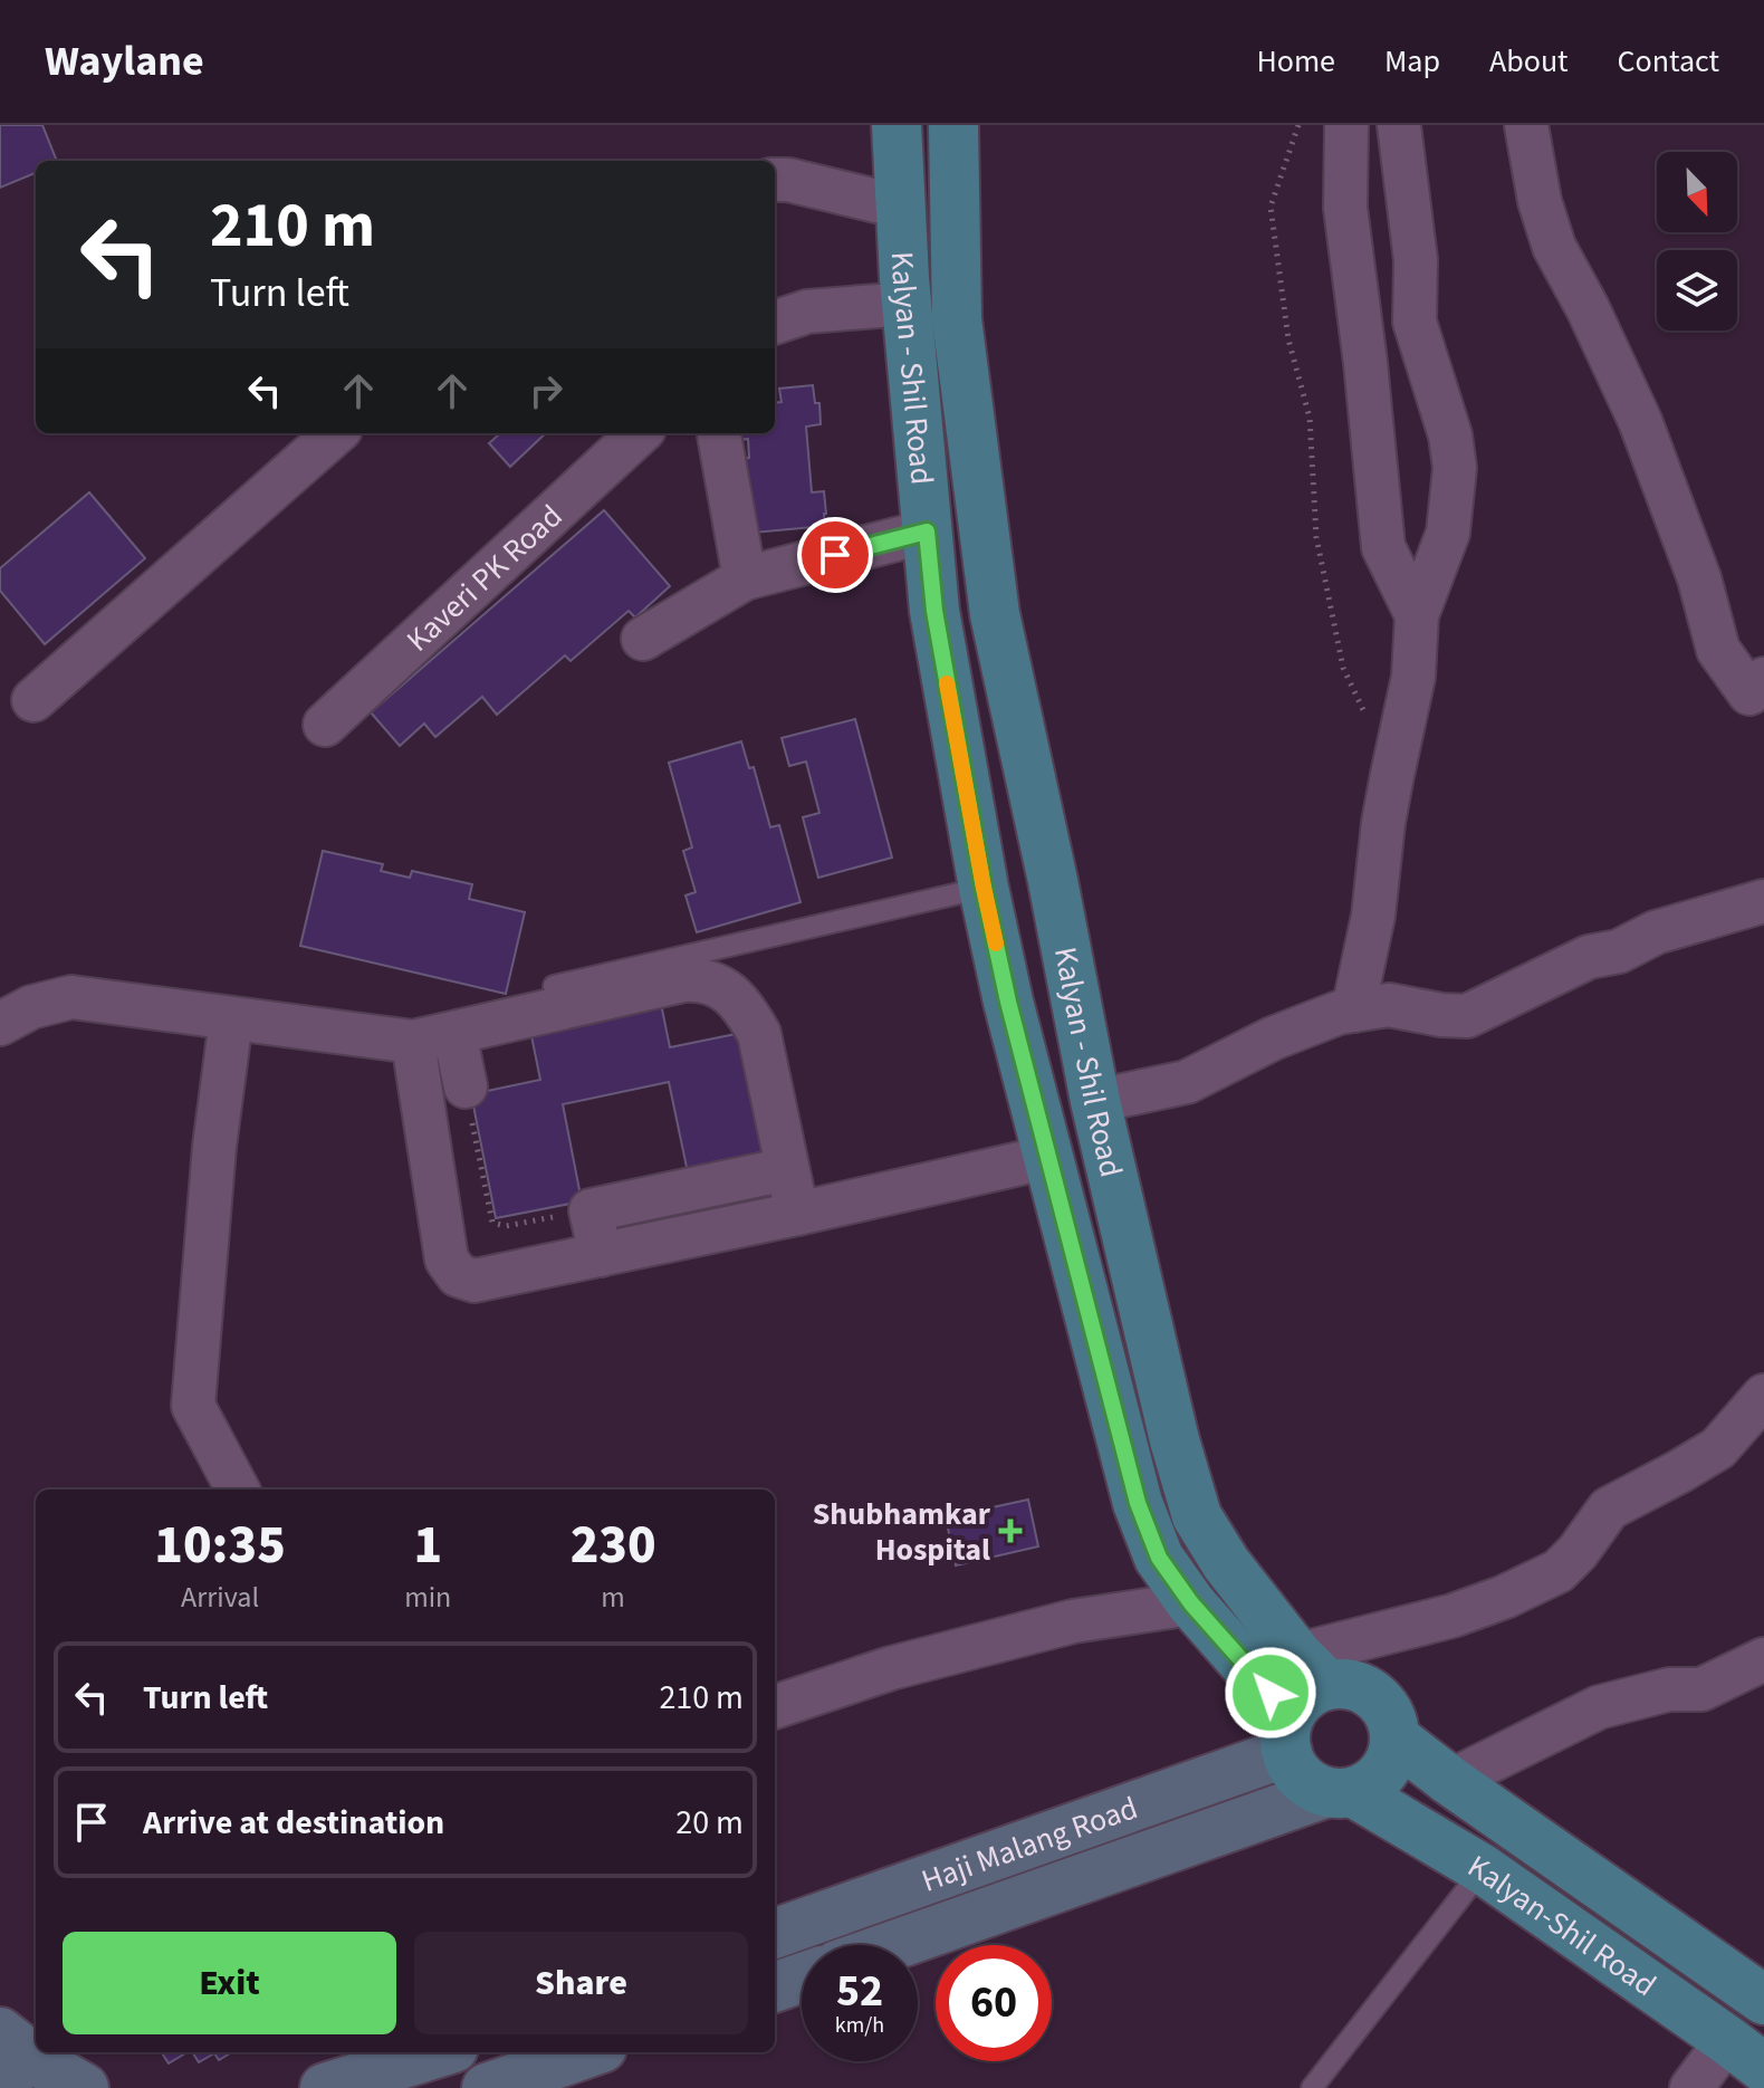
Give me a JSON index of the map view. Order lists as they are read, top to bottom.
{
  "streets": {
    "main road": ["Kalyan - Shil Road", "Haji Malang Road", "Kalyan-Shil Road"],
    "street": ["Kaveri PK Road"]
  },
  "crossings": [
    ["Kalyan - Shil Road", "Haji Malang Road"],
    ["Kalyan - Shil Road", "Kalyan-Shil Road"],
    ["Haji Malang Road", "Kalyan-Shil Road"]
  ],
  "places": {
    "health": ["Shubhamkar Hospital"]
  },
  "north": "bottom right",
  "page": {
    "header": "Waylane",
    "nav": [
      "Home",
      "Map",
      "About",
      "Contact"
    ],
    "turn": ["210 m", "Turn left"],
    "eta": [
      "10:35",
      "Arrival",
      "1",
      "min",
      "230",
      "m"
    ],
    "list": [
      {
        "name": "Turn left",
        "value": "210 m"
      },
      {
        "name": "Arrive at destination",
        "value": "20 m"
      }
    ],
    "buttons": ["Exit", "Share"],
    "speed": "52 km/h",
    "limit": "60"
  }
}
